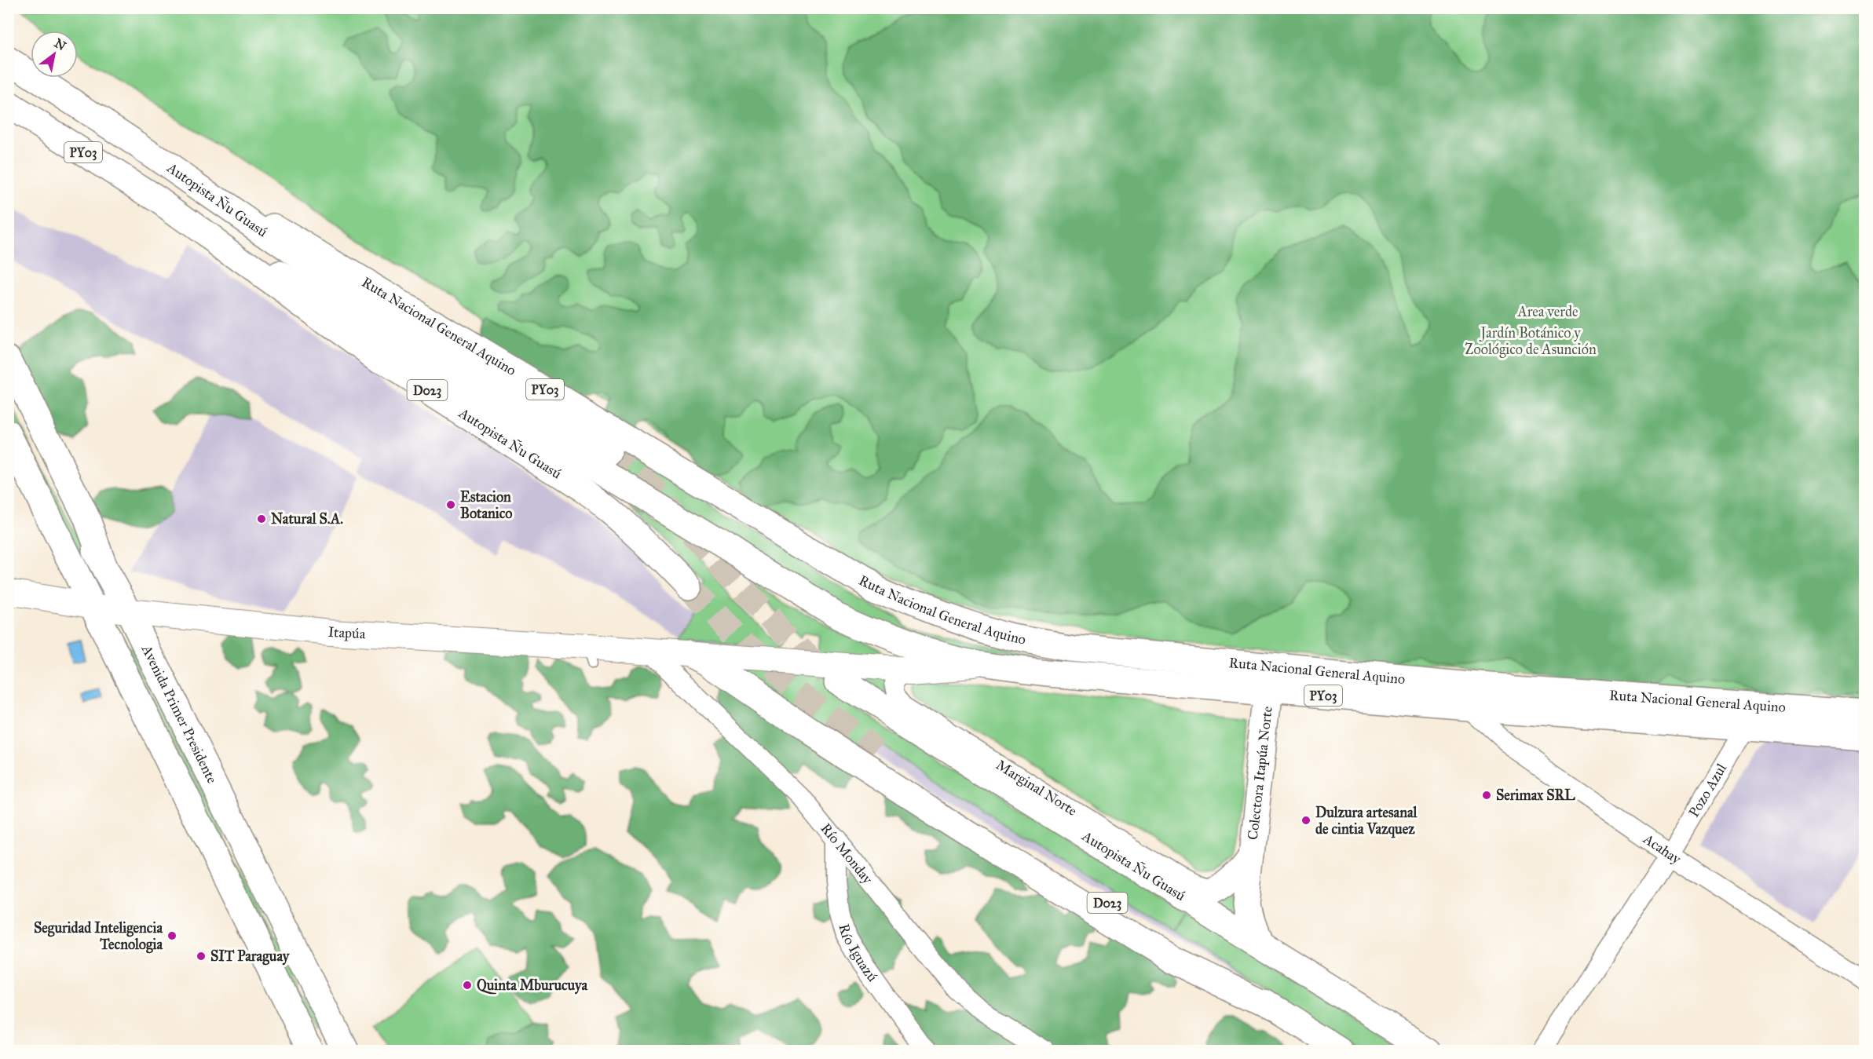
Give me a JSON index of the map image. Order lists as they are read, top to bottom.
{
  "streets": {
    "main road": [
      "PY03",
      "Autopista Ñu Guasú",
      "Ruta Nacional General Aquino",
      "D023",
      "Avenida Primer Presidente",
      "Colectora Itapúa Norte"
    ],
    "street": [
      "Itapúa",
      "Marginal Norte",
      "Pozo Azul",
      "Acahay",
      "Río Monday",
      "Río Iguazú"
    ]
  },
  "crossings": [
    ["PY03", "Autopista Ñu Guasú"],
    ["PY03", "Ruta Nacional General Aquino"],
    ["Autopista Ñu Guasú", "Ruta Nacional General Aquino"],
    ["Autopista Ñu Guasú", "Colectora Itapúa Norte"],
    ["Ruta Nacional General Aquino", "Itapúa"],
    ["Ruta Nacional General Aquino", "Colectora Itapúa Norte"],
    ["Ruta Nacional General Aquino", "Pozo Azul"],
    ["Ruta Nacional General Aquino", "Acahay"],
    ["Itapúa", "Avenida Primer Presidente"],
    ["Itapúa", "Marginal Norte"],
    ["Itapúa", "Río Monday"],
    ["Colectora Itapúa Norte", "Marginal Norte"],
    ["Pozo Azul", "Acahay"],
    ["Río Monday", "Río Iguazú"]
  ],
  "parks": ["Area verde", "Jardín Botánico y Zoológico de Asunción"],
  "places": [
    "Estacion Botanico",
    "Natural S.A.",
    "Serimax SRL",
    "Dulzura artesanal de cintia Vazquez",
    "Seguridad Inteligencia Tecnologia",
    "SIT Paraguay",
    "Quinta Mburucuya"
  ],
  "north": "top right"
}
